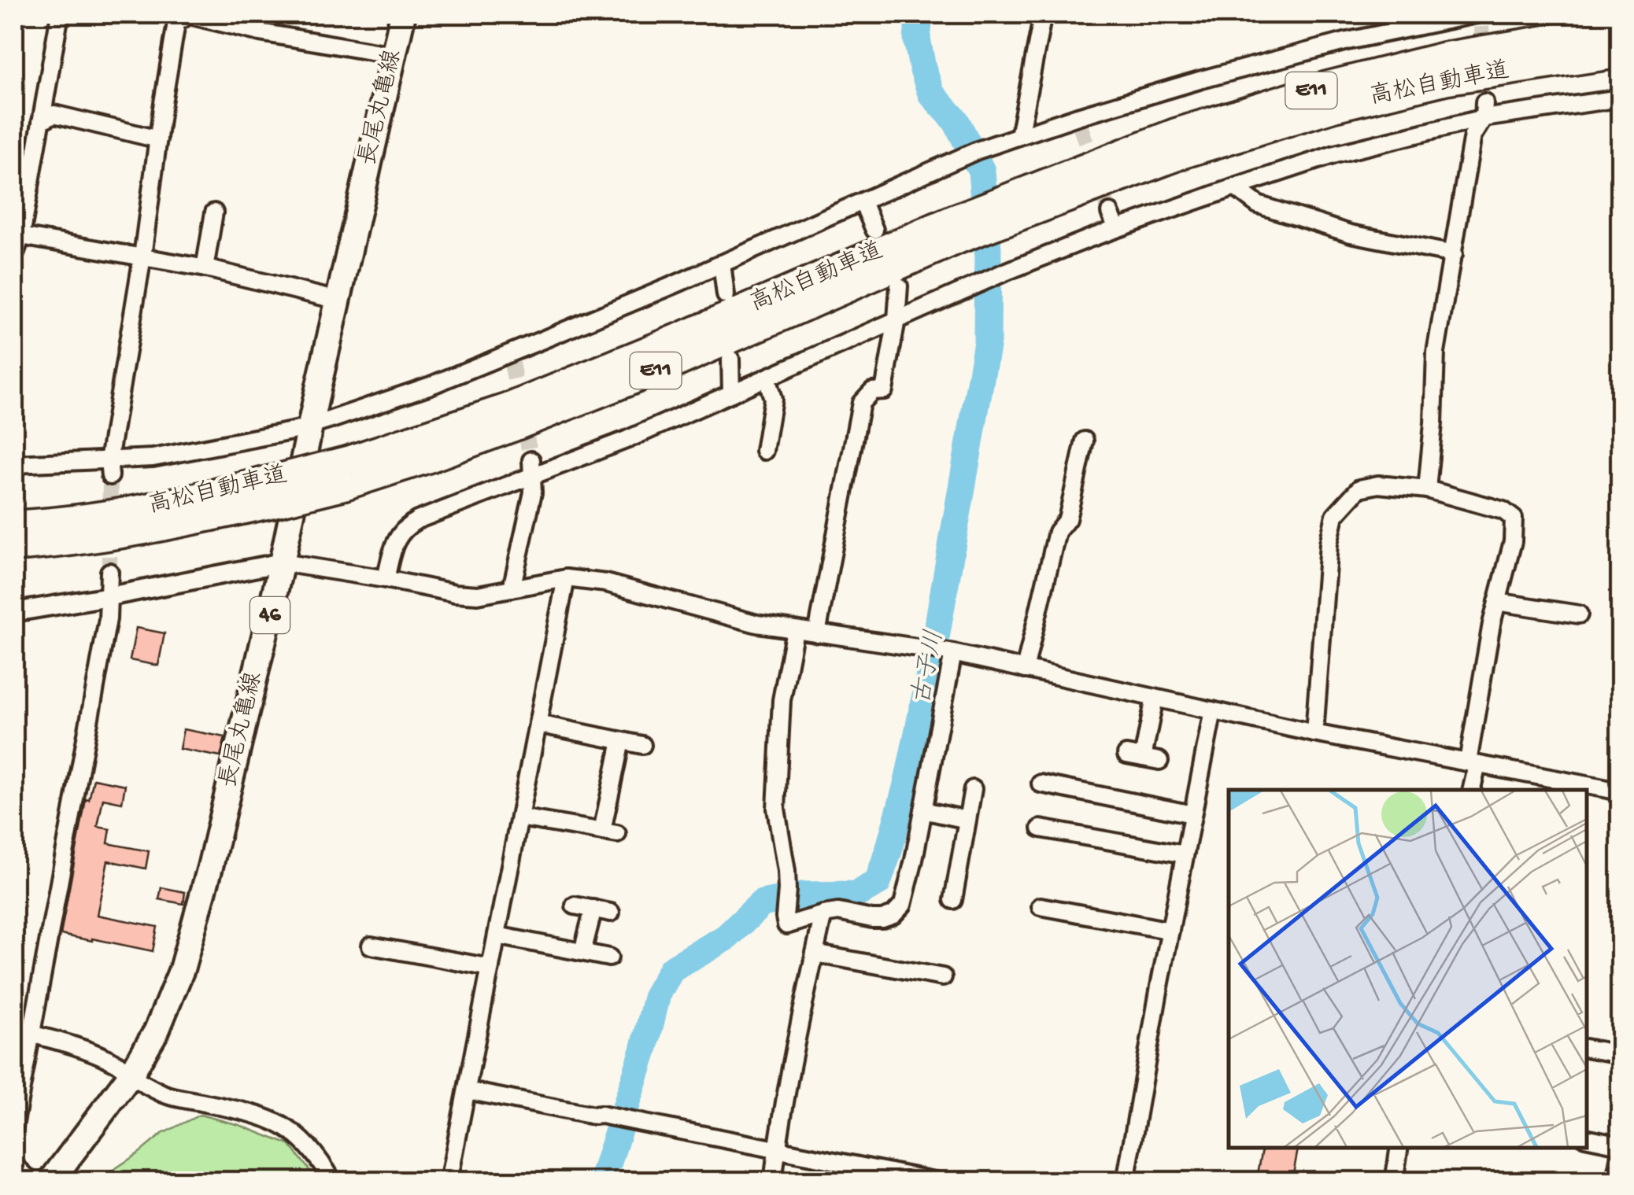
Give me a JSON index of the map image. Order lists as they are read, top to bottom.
{
  "streets": {
    "highway": ["高松自動車道", "E11"],
    "main road": ["長尾丸亀線", "46"]
  },
  "water": ["古子川"]
}
